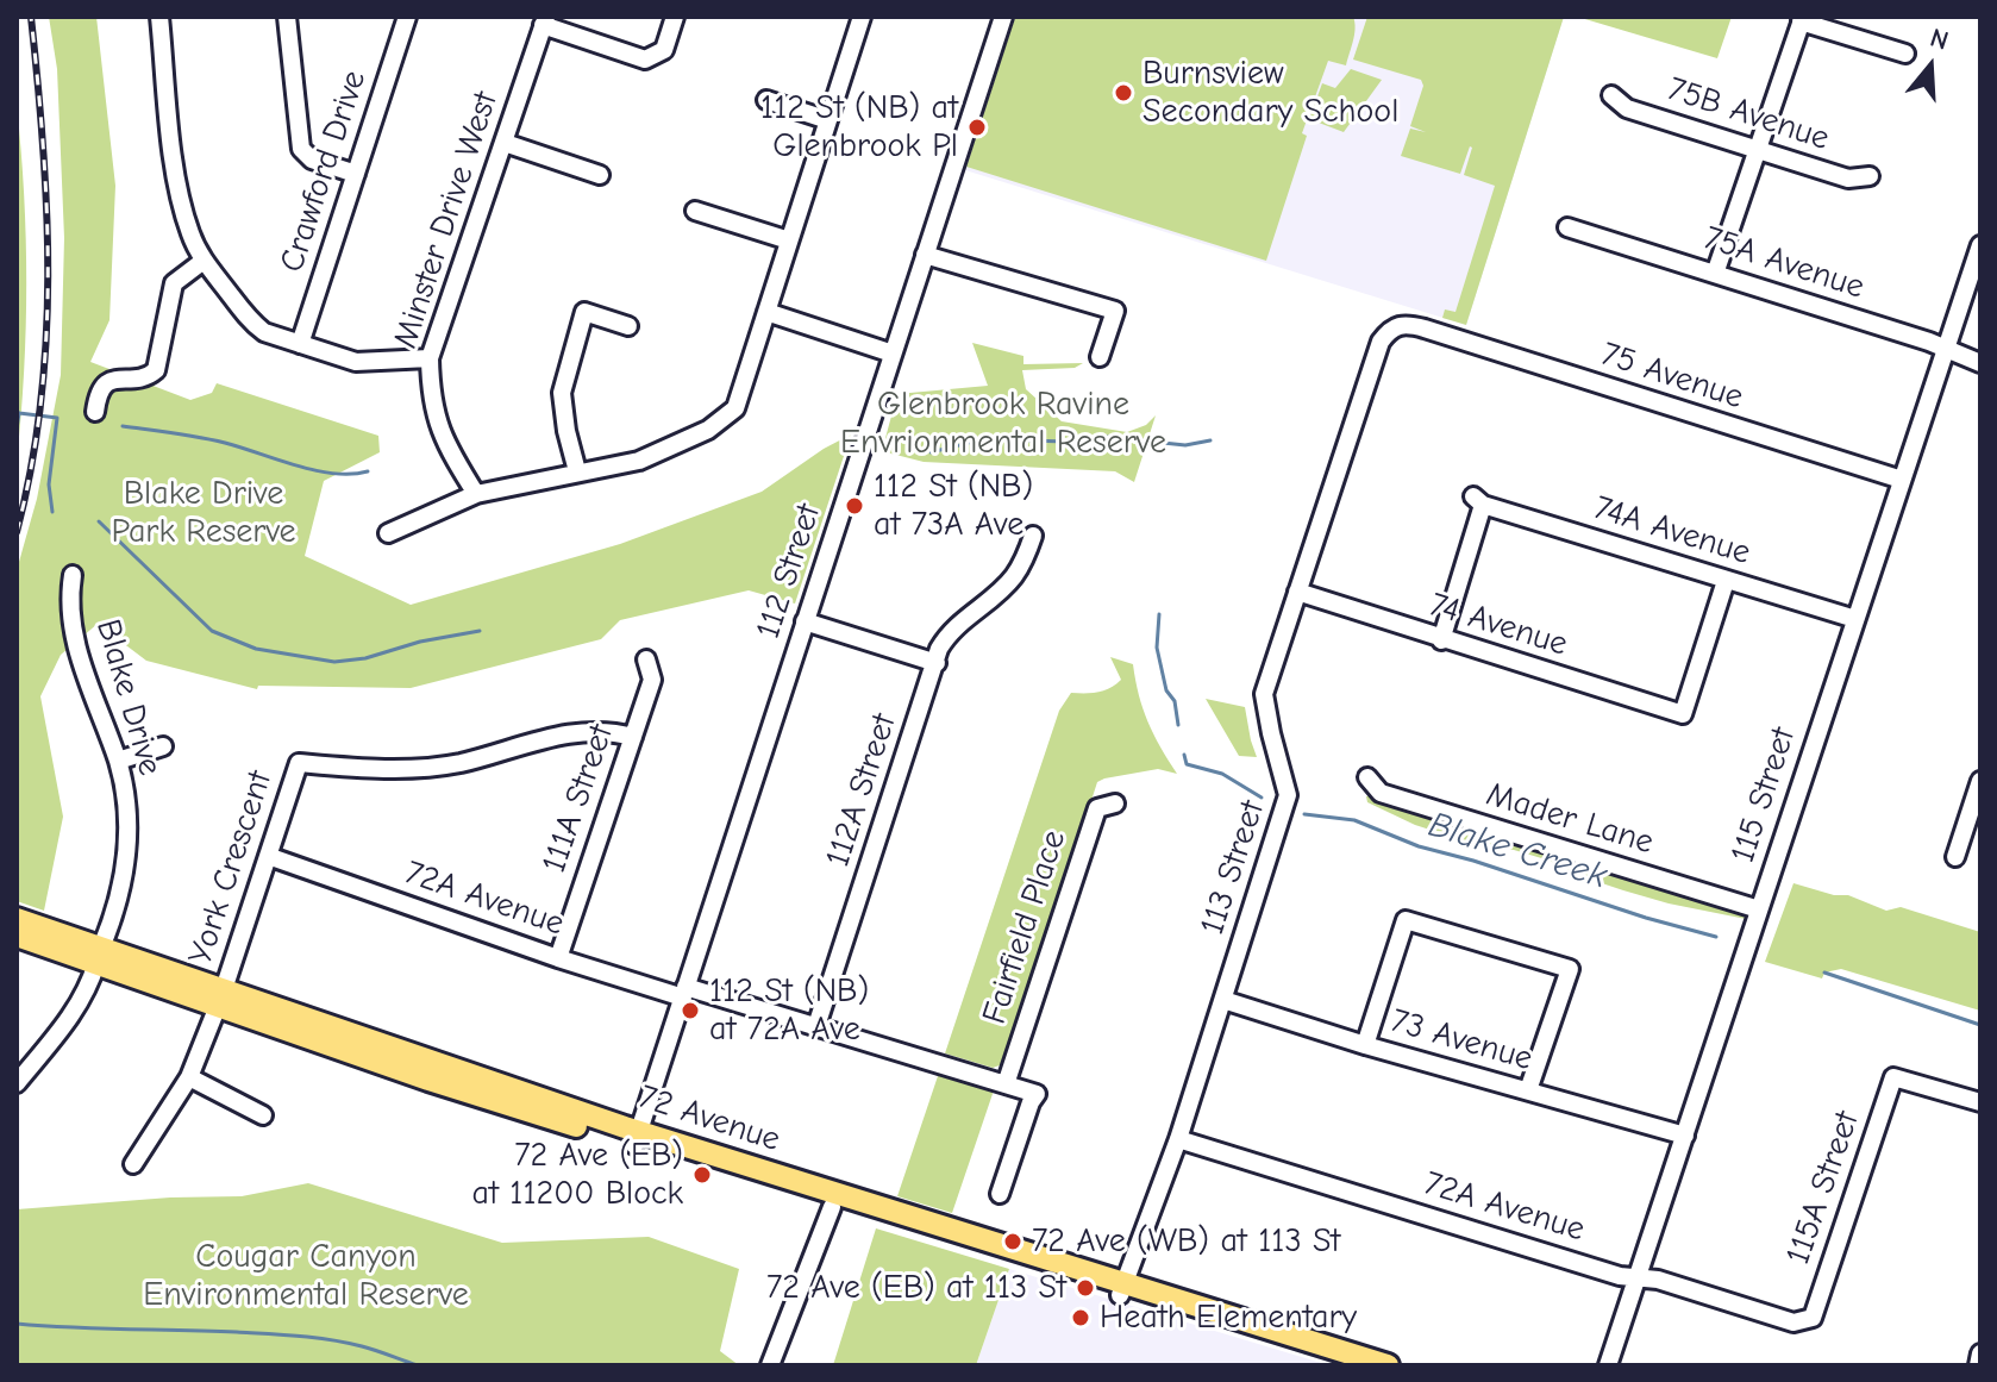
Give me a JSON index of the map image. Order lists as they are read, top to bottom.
{
  "streets": {
    "main road": ["72 Avenue"],
    "street": [
      "75B Avenue",
      "Crawford Drive",
      "Minster Drive West",
      "75A Avenue",
      "75 Avenue",
      "74A Avenue",
      "112 Street",
      "74 Avenue",
      "Blake Drive",
      "112A Street",
      "115 Street",
      "111A Street",
      "Mader Lane",
      "York Crescent",
      "113 Street",
      "72A Avenue",
      "Fairfield Place",
      "73 Avenue",
      "115A Street"
    ]
  },
  "crossings": [
    ["75A Avenue", "115 Street"],
    ["75 Avenue", "115 Street"],
    ["75 Avenue", "113 Street"],
    ["74A Avenue", "74 Avenue"],
    ["74A Avenue", "115 Street"],
    ["112 Street", "72A Avenue"],
    ["112 Street", "72 Avenue"],
    ["74 Avenue", "113 Street"],
    ["Blake Drive", "72 Avenue"],
    ["112A Street", "72A Avenue"],
    ["115 Street", "Mader Lane"],
    ["115 Street", "72A Avenue"],
    ["115 Street", "73 Avenue"],
    ["111A Street", "York Crescent"],
    ["111A Street", "72A Avenue"],
    ["York Crescent", "72A Avenue"],
    ["York Crescent", "72 Avenue"],
    ["113 Street", "72A Avenue"],
    ["113 Street", "73 Avenue"],
    ["113 Street", "72 Avenue"],
    ["72A Avenue", "Fairfield Place"],
    ["72A Avenue", "115A Street"]
  ],
  "water": ["Blake Creek"],
  "parks": ["Glenbrook Ravine Envrionmental Reserve", "Blake Drive Park Reserve", "Cougar Canyon Environmental Reserve"],
  "places": [
    "Burnsview Secondary School",
    "112 St (NB) at Glenbrook Pl",
    "112 St (NB) at 73A Ave",
    "112 St (NB) at 72A Ave",
    "72 Ave (EB) at 11200 Block",
    "72 Ave (WB) at 113 St",
    "72 Ave (EB) at 113 St",
    "Heath Elementary"
  ],
  "north": "top"
}
